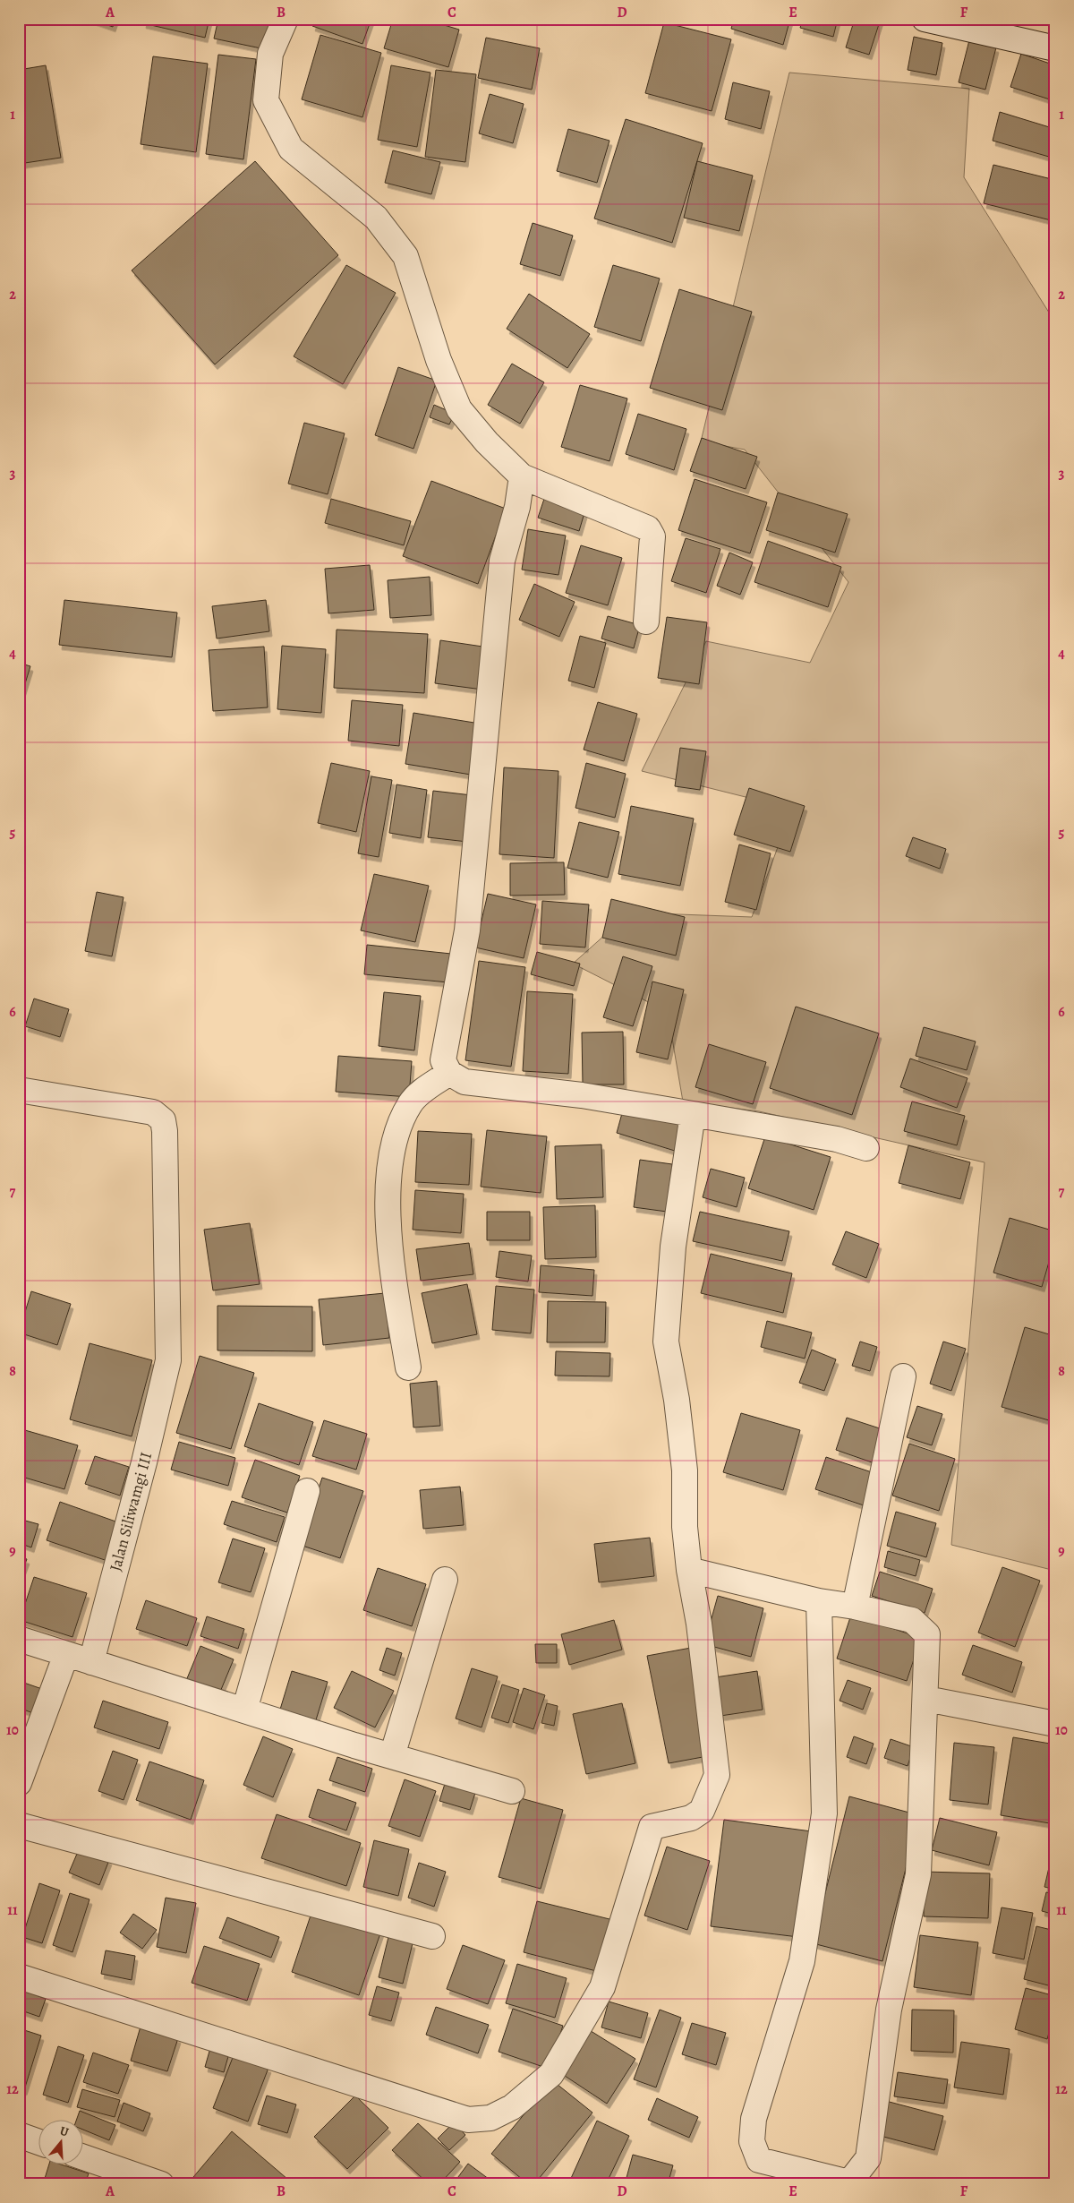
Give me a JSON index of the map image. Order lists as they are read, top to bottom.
{
  "streets": {
    "street": ["Jalan Siliwamgi III"]
  },
  "north": "top",
  "grid": {
    "columns": [
      "A",
      "B",
      "C",
      "D",
      "E",
      "F"
    ],
    "rows": [
      "1",
      "2",
      "3",
      "4",
      "5",
      "6",
      "7",
      "8",
      "9",
      "10",
      "11",
      "12"
    ]
  }
}
